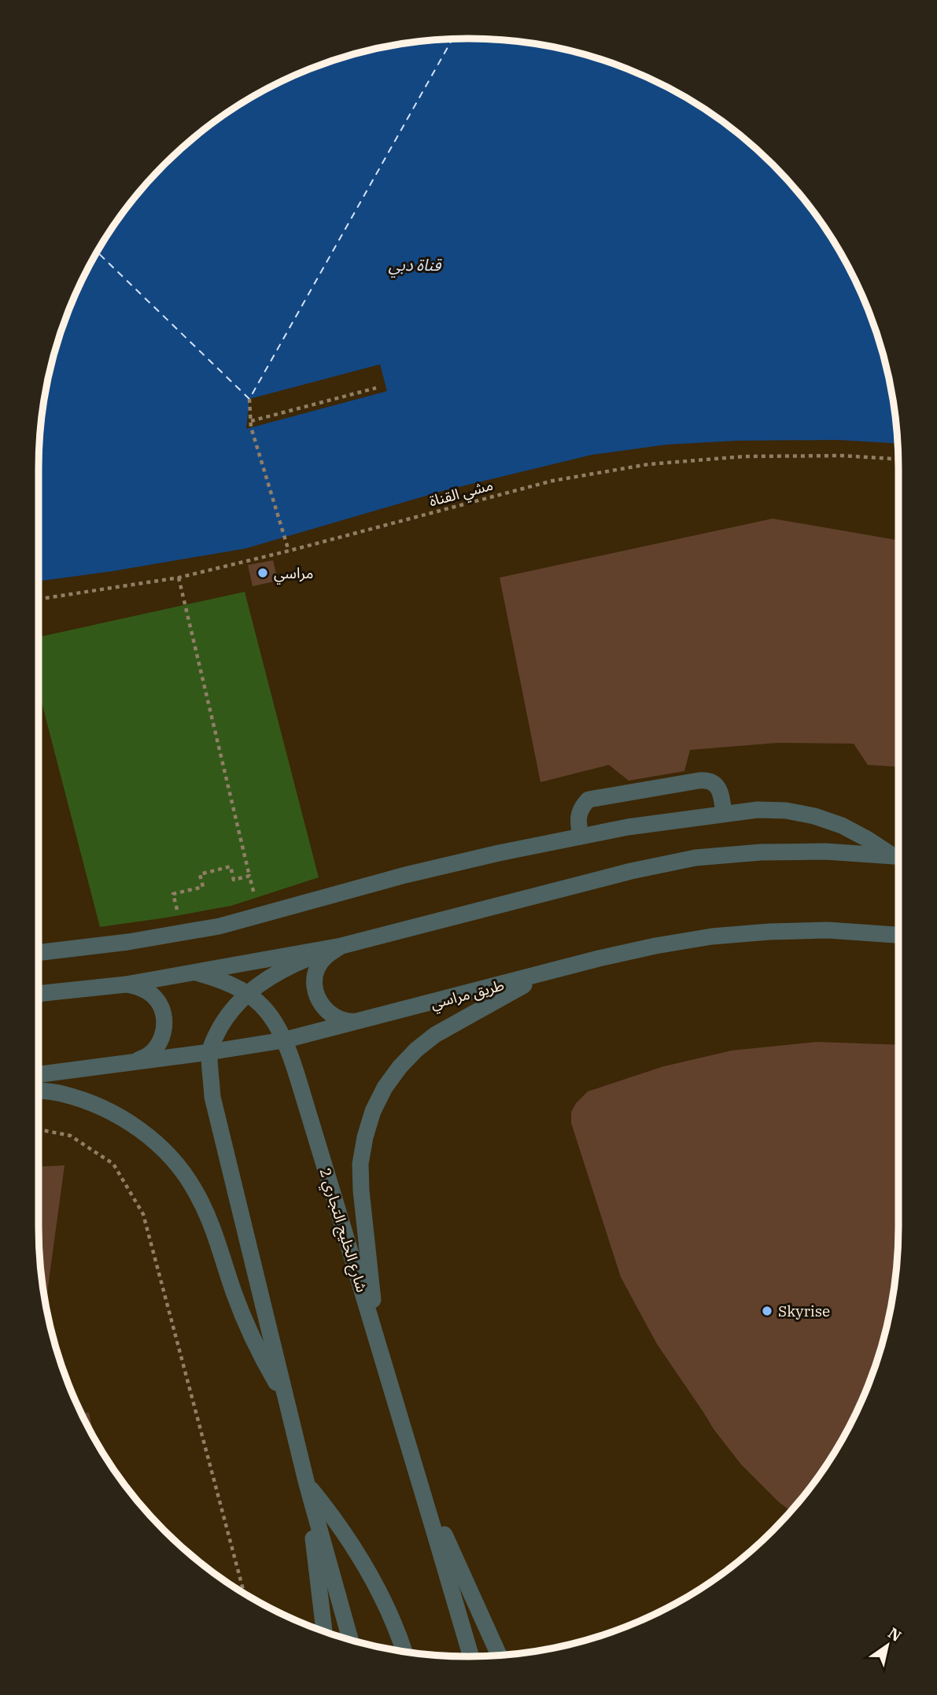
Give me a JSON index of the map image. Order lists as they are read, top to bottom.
{
  "streets": {
    "street": ["طريق مراسي", "شارع الخليج التجاري 2"],
    "path": ["مشي القناة"]
  },
  "crossings": [
    ["طريق مراسي", "شارع الخليج التجاري 2"]
  ],
  "water": ["قناة دبي"],
  "places": ["مراسي", "Skyrise"],
  "north": "top right"
}
